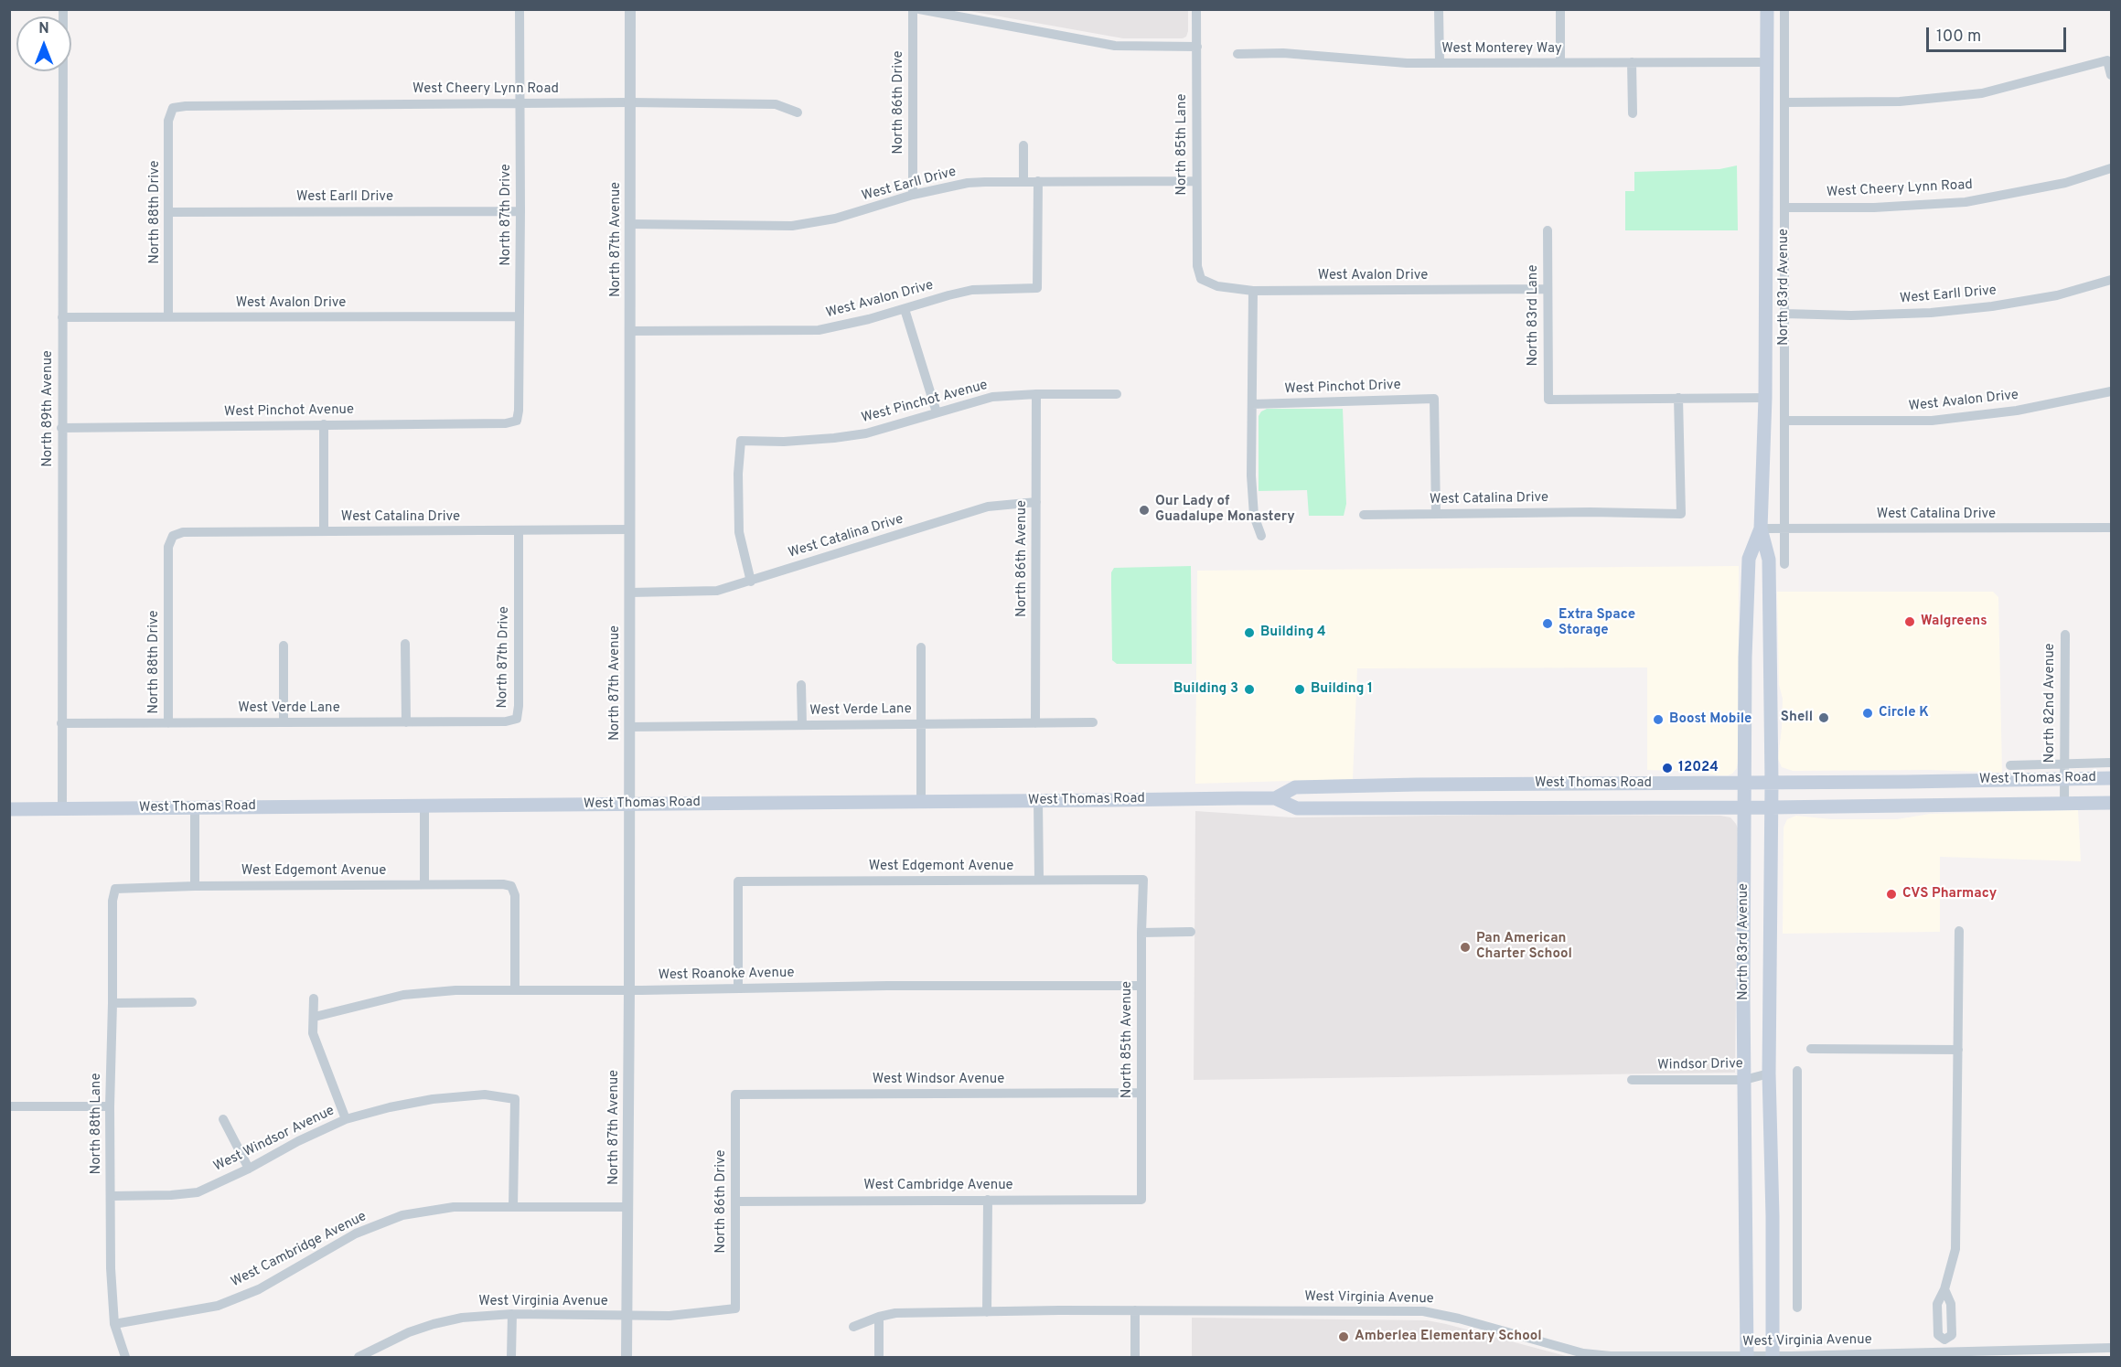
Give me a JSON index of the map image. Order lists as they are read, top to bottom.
{
  "streets": {
    "main road": ["North 83rd Avenue", "West Thomas Road"],
    "street": [
      "West Monterey Way",
      "West Cheery Lynn Road",
      "North 86th Drive",
      "North 85th Lane",
      "West Earll Drive",
      "North 88th Drive",
      "North 87th Drive",
      "North 87th Avenue",
      "West Avalon Drive",
      "North 83rd Lane",
      "West Pinchot Drive",
      "West Pinchot Avenue",
      "North 89th Avenue",
      "West Catalina Drive",
      "North 86th Avenue",
      "North 82nd Avenue",
      "West Verde Lane",
      "West Edgemont Avenue",
      "West Roanoke Avenue",
      "North 85th Avenue",
      "Windsor Drive",
      "West Windsor Avenue",
      "North 88th Lane",
      "West Cambridge Avenue",
      "West Virginia Avenue"
    ]
  },
  "crossings": [
    ["West Monterey Way", "North 83rd Avenue"],
    ["West Cheery Lynn Road", "North 88th Drive"],
    ["West Cheery Lynn Road", "North 87th Drive"],
    ["West Cheery Lynn Road", "North 87th Avenue"],
    ["West Cheery Lynn Road", "North 83rd Avenue"],
    ["North 86th Drive", "West Earll Drive"],
    ["North 86th Drive", "West Windsor Avenue"],
    ["North 86th Drive", "West Cambridge Avenue"],
    ["North 86th Drive", "West Virginia Avenue"],
    ["North 85th Lane", "West Earll Drive"],
    ["North 85th Lane", "West Avalon Drive"],
    ["West Earll Drive", "North 88th Drive"],
    ["West Earll Drive", "North 87th Drive"],
    ["West Earll Drive", "North 87th Avenue"],
    ["West Earll Drive", "West Avalon Drive"],
    ["West Earll Drive", "North 83rd Avenue"],
    ["North 88th Drive", "West Avalon Drive"],
    ["North 88th Drive", "West Catalina Drive"],
    ["North 88th Drive", "West Verde Lane"],
    ["North 87th Drive", "West Avalon Drive"],
    ["North 87th Drive", "West Pinchot Avenue"],
    ["North 87th Drive", "West Catalina Drive"],
    ["North 87th Drive", "West Verde Lane"],
    ["North 87th Avenue", "West Avalon Drive"],
    ["North 87th Avenue", "West Catalina Drive"],
    ["North 87th Avenue", "West Verde Lane"],
    ["North 87th Avenue", "West Thomas Road"],
    ["North 87th Avenue", "West Roanoke Avenue"],
    ["North 87th Avenue", "West Cambridge Avenue"],
    ["North 87th Avenue", "West Virginia Avenue"],
    ["West Avalon Drive", "North 83rd Avenue"],
    ["West Avalon Drive", "North 83rd Lane"],
    ["West Avalon Drive", "North 89th Avenue"],
    ["North 83rd Avenue", "West Catalina Drive"],
    ["North 83rd Avenue", "West Thomas Road"],
    ["North 83rd Avenue", "Windsor Drive"],
    ["North 83rd Avenue", "West Virginia Avenue"],
    ["North 83rd Lane", "West Catalina Drive"],
    ["West Pinchot Drive", "West Catalina Drive"],
    ["West Pinchot Avenue", "North 89th Avenue"],
    ["West Pinchot Avenue", "West Catalina Drive"],
    ["West Pinchot Avenue", "North 86th Avenue"],
    ["North 89th Avenue", "West Verde Lane"],
    ["North 89th Avenue", "West Thomas Road"],
    ["West Catalina Drive", "North 86th Avenue"],
    ["North 86th Avenue", "West Verde Lane"],
    ["North 82nd Avenue", "West Thomas Road"],
    ["West Edgemont Avenue", "West Roanoke Avenue"],
    ["West Edgemont Avenue", "North 85th Avenue"],
    ["West Edgemont Avenue", "North 88th Lane"],
    ["West Roanoke Avenue", "North 85th Avenue"],
    ["North 85th Avenue", "West Windsor Avenue"],
    ["North 85th Avenue", "West Cambridge Avenue"],
    ["West Windsor Avenue", "North 88th Lane"],
    ["West Windsor Avenue", "West Cambridge Avenue"],
    ["North 88th Lane", "West Cambridge Avenue"]
  ],
  "places": [
    "Our Lady of Guadalupe Monastery",
    "Walgreens",
    "Extra Space Storage",
    "Building 4",
    "Building 3",
    "Building 1",
    "Circle K",
    "Shell",
    "Boost Mobile",
    "12024",
    "CVS Pharmacy",
    "Pan American Charter School",
    "Amberlea Elementary School"
  ],
  "scale_bar": "100 m",
  "north": "top"
}
